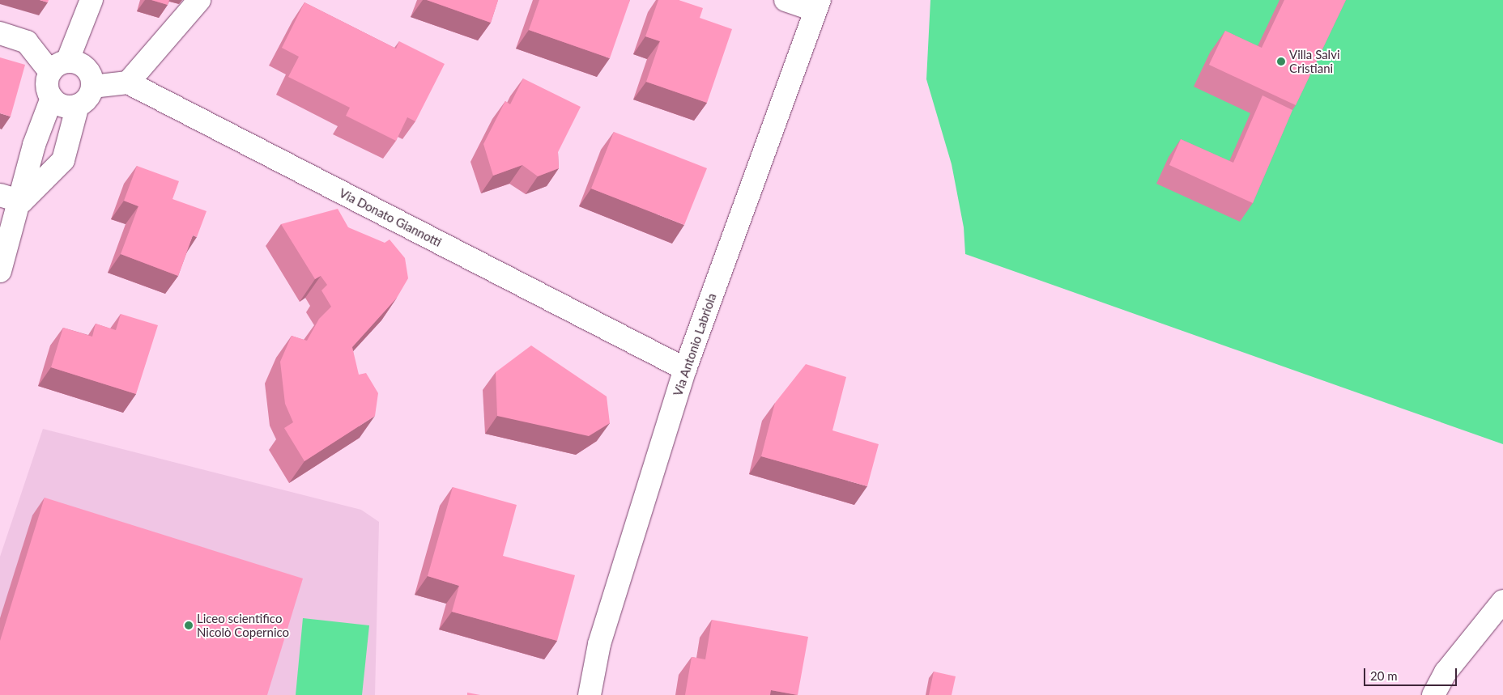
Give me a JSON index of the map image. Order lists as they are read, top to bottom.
{
  "streets": {
    "street": ["Via Donato Giannotti", "Via Antonio Labriola"]
  },
  "crossings": [
    ["Via Donato Giannotti", "Via Antonio Labriola"]
  ],
  "places": ["Villa Salvi Cristiani", "Liceo scientifico Nicolò Copernico"],
  "scale_bar": "20 m"
}
